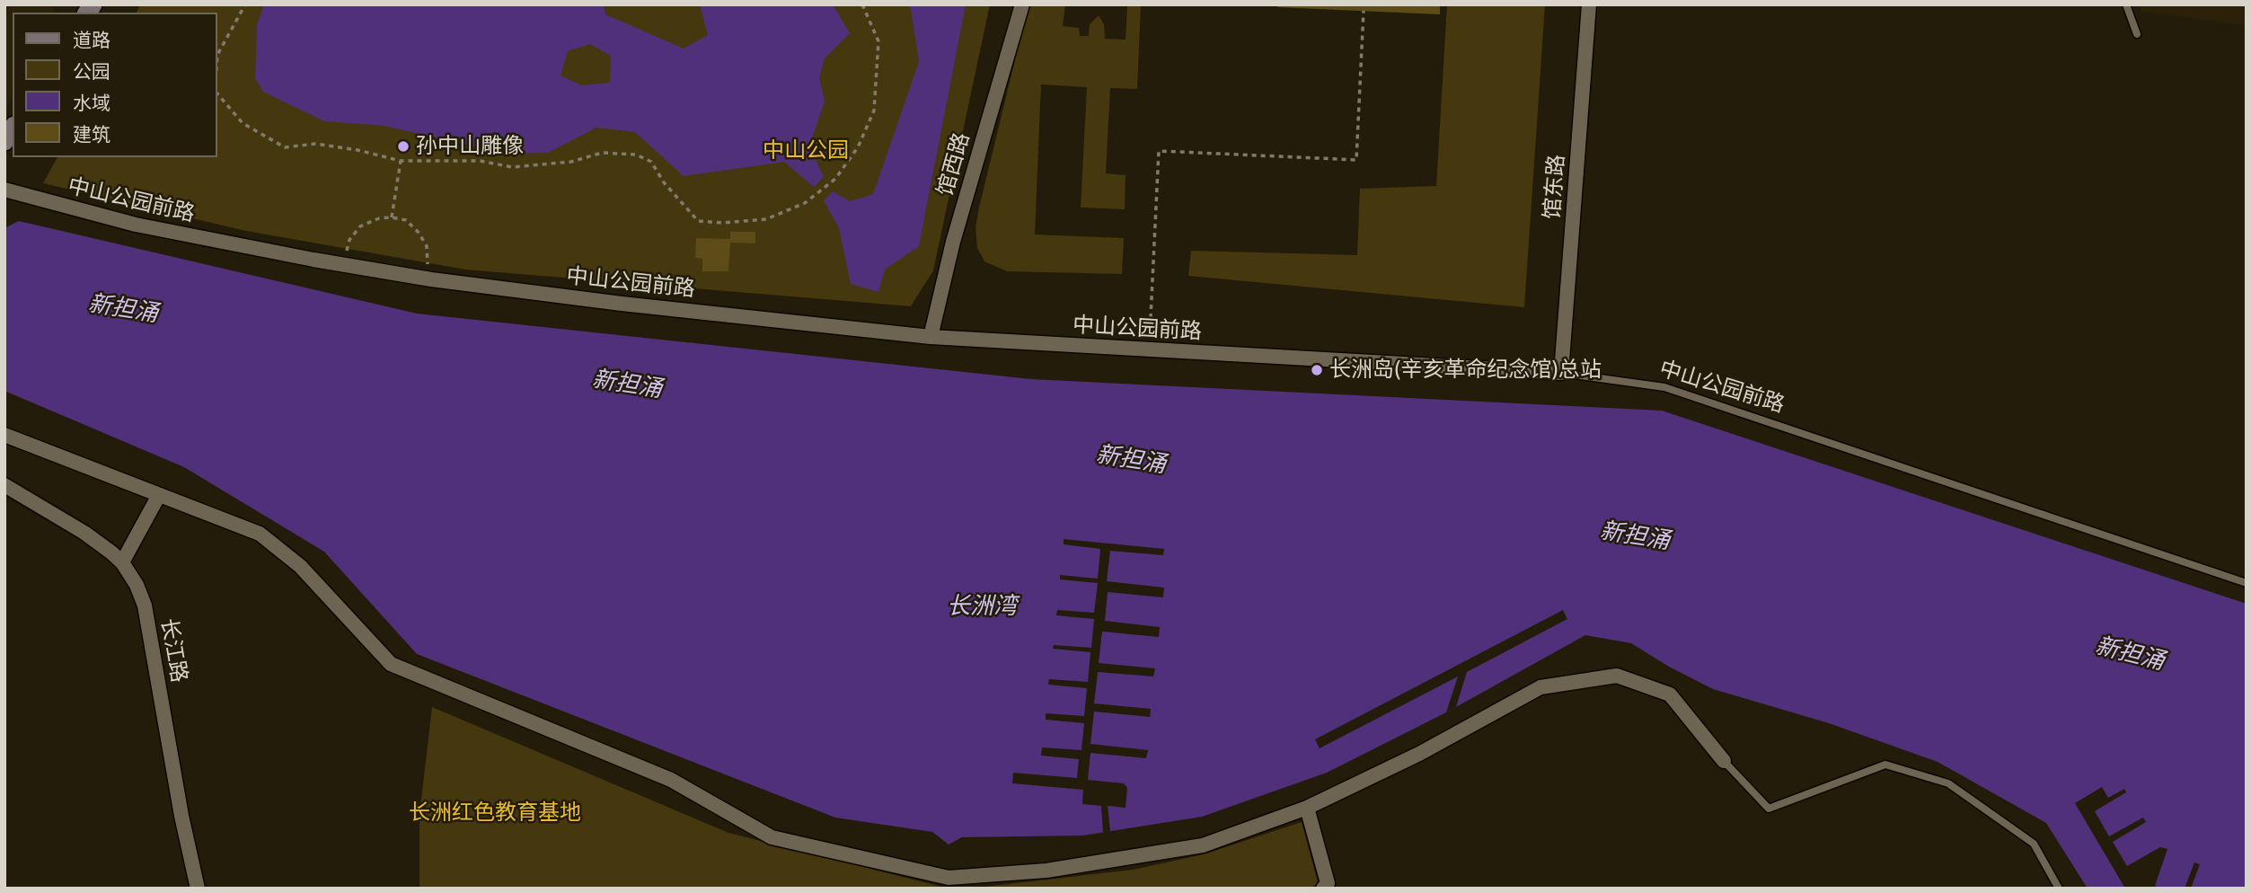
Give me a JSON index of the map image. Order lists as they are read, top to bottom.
{
  "streets": {
    "street": [
      "馆西路",
      "馆东路",
      "中山公园前路",
      "长江路"
    ]
  },
  "crossings": [
    ["馆西路", "中山公园前路"],
    ["馆东路", "中山公园前路"]
  ],
  "water": ["新担涌", "长洲湾"],
  "parks": ["中山公园", "长洲红色教育基地"],
  "places": ["孙中山雕像", "长洲岛(辛亥革命纪念馆)总站"],
  "legend": [
    "道路",
    "公园",
    "水域",
    "建筑"
  ]
}
